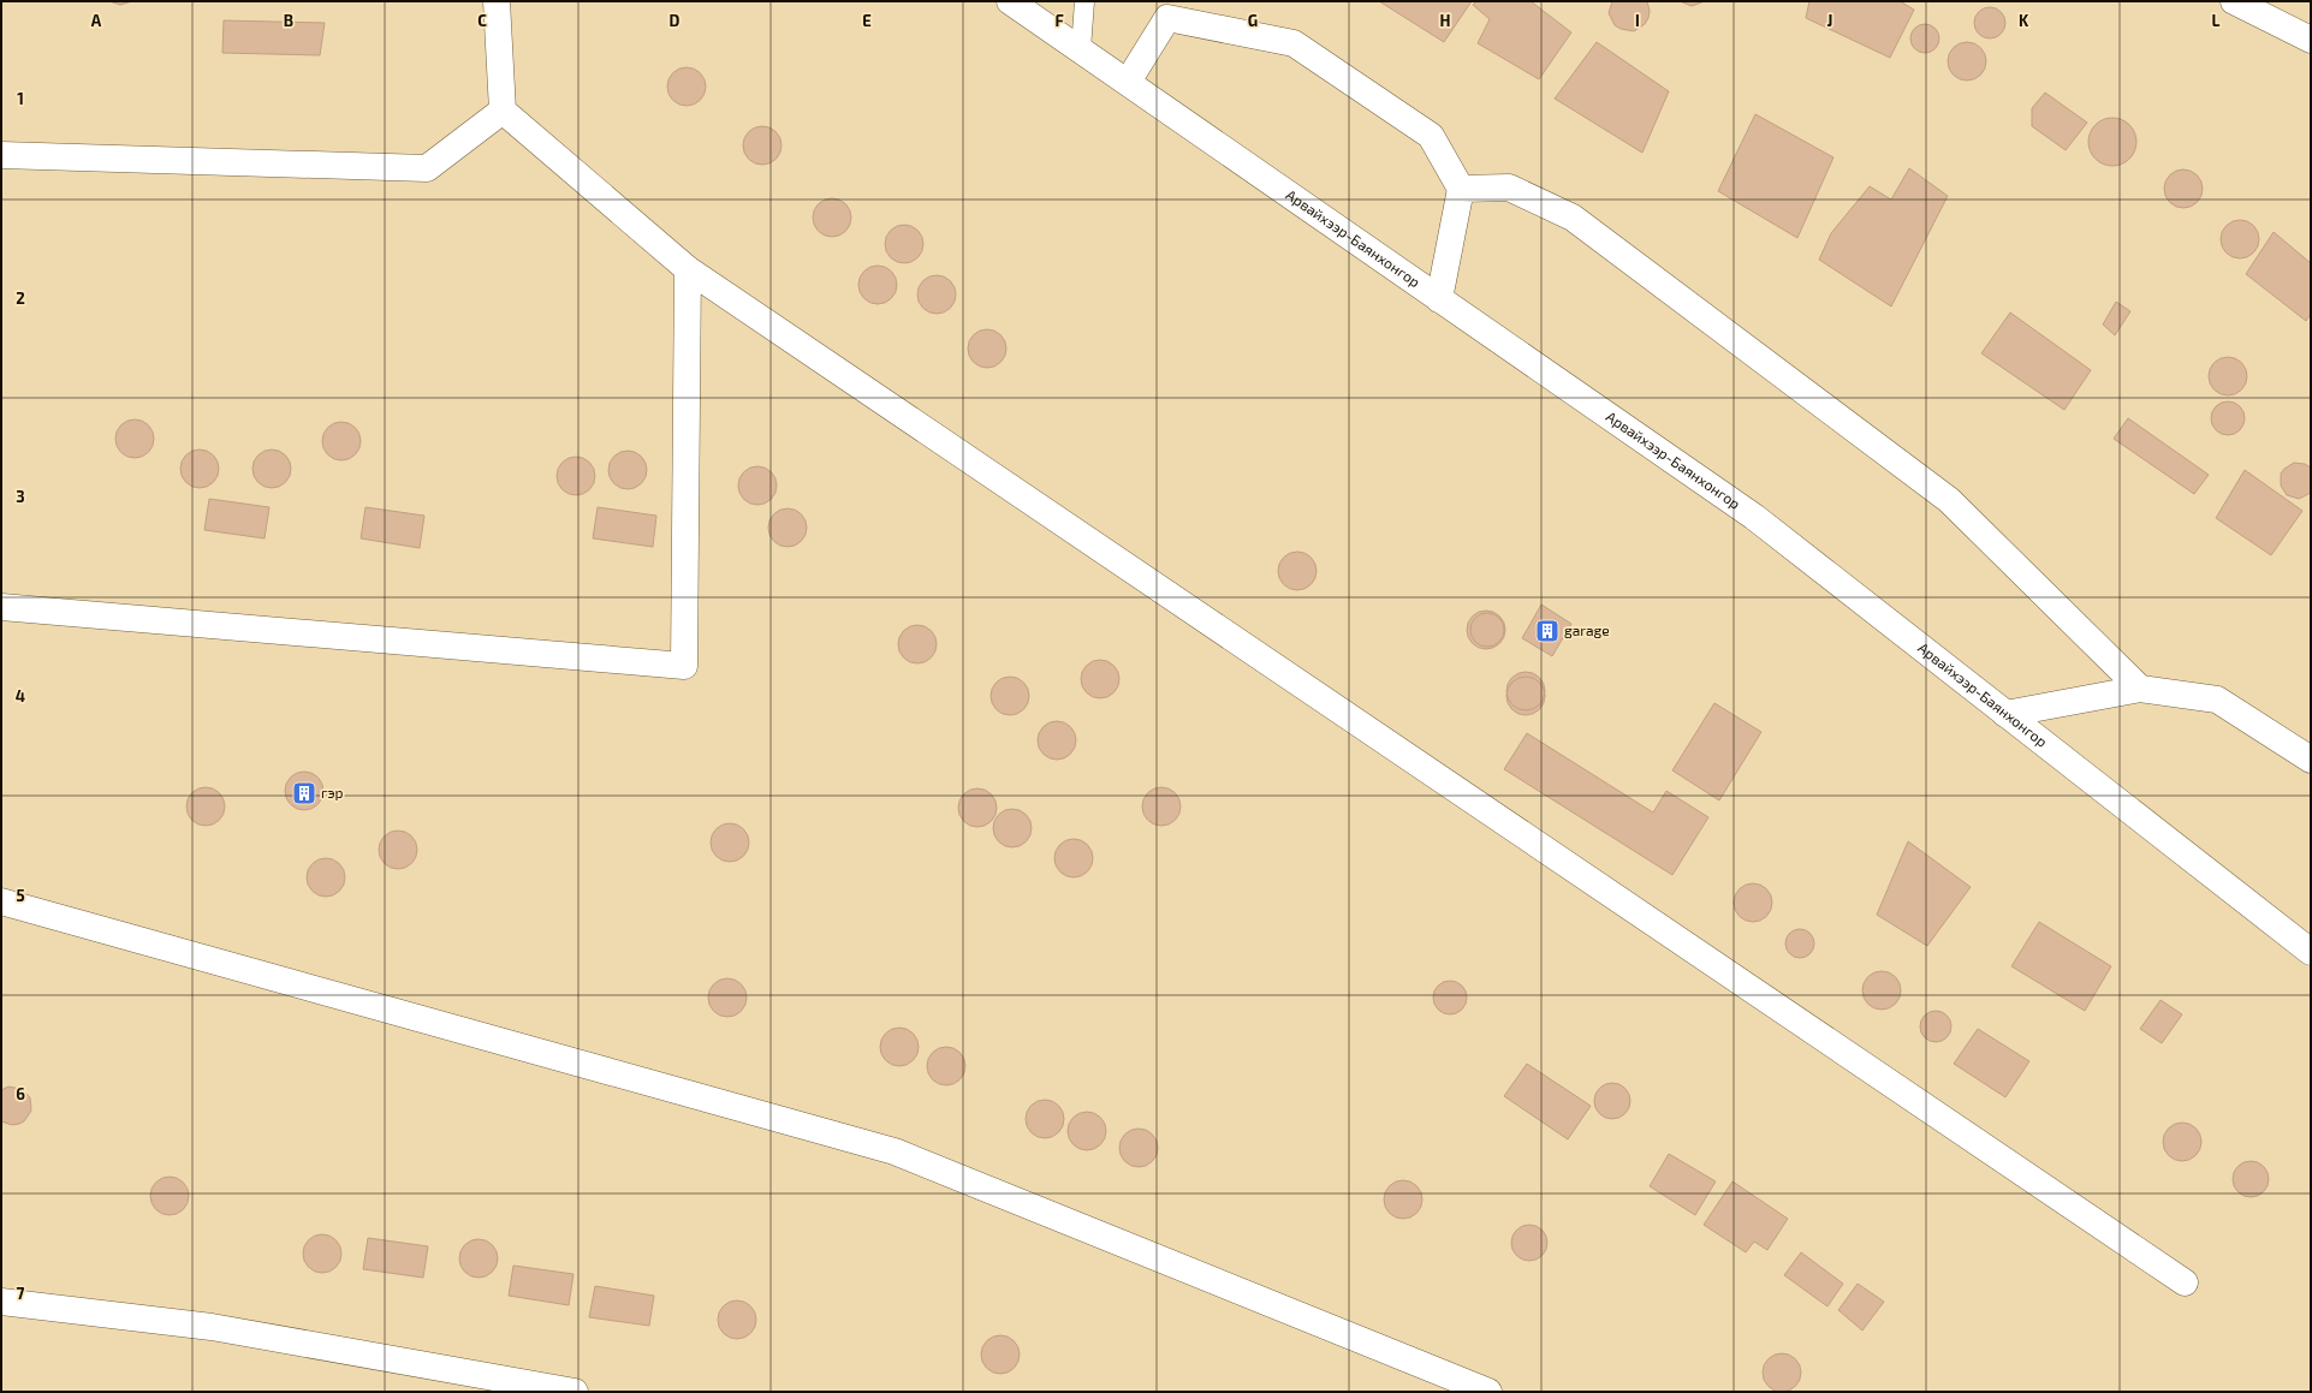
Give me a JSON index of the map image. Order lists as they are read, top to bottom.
{
  "streets": {
    "main road": ["Арвайхээр-Баянхонгор"]
  },
  "places": {
    "building": ["garage", "гэр"]
  },
  "grid": {
    "columns": [
      "A",
      "B",
      "C",
      "D",
      "E",
      "F",
      "G",
      "H",
      "I",
      "J",
      "K",
      "L"
    ],
    "rows": [
      "1",
      "2",
      "3",
      "4",
      "5",
      "6",
      "7"
    ]
  }
}
